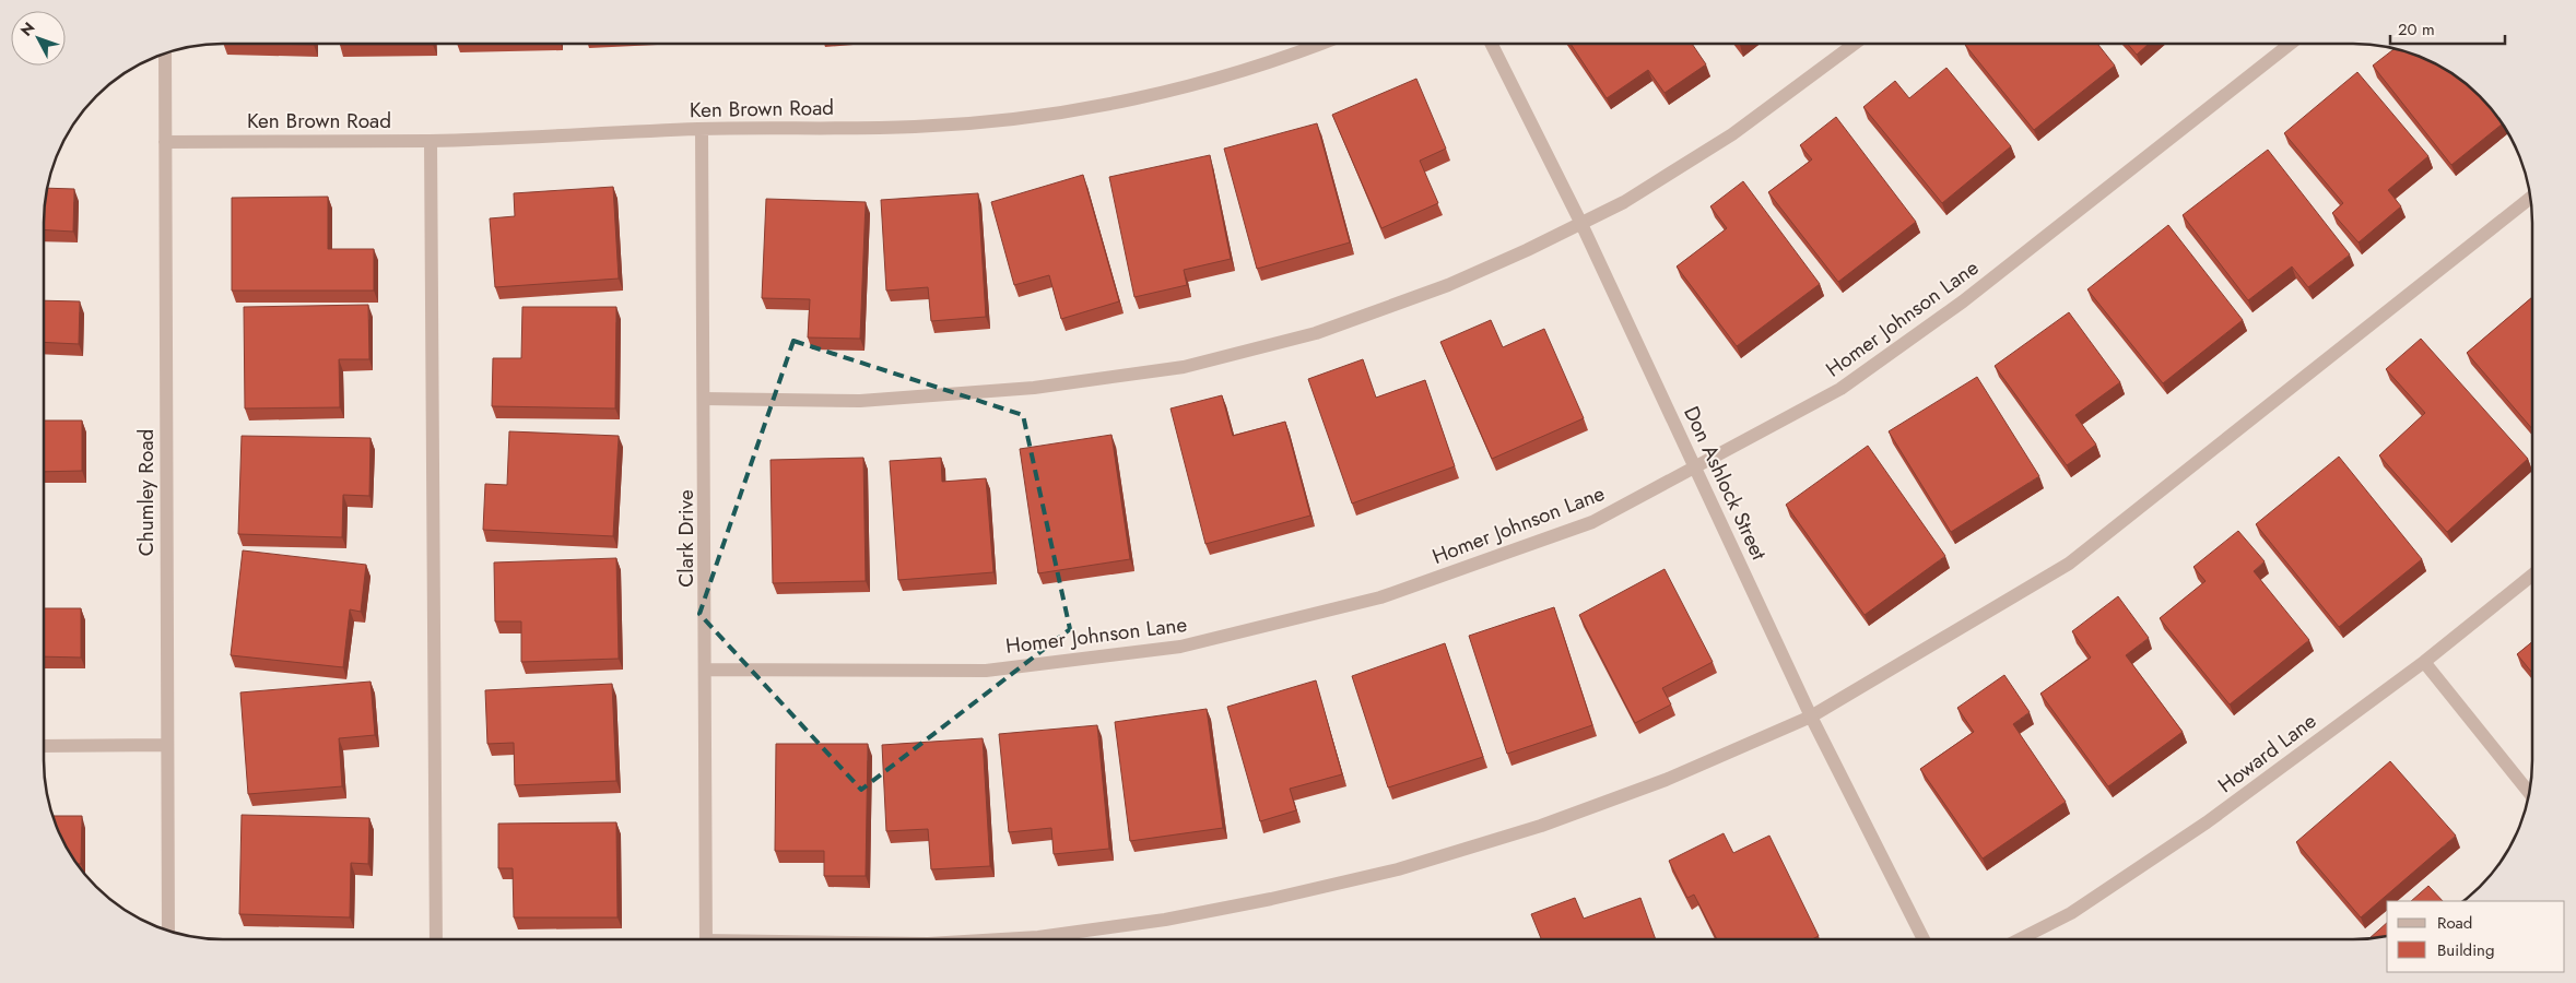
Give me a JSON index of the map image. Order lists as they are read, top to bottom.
{
  "streets": {
    "street": [
      "Ken Brown Road",
      "Homer Johnson Lane",
      "Don Ashlock Street",
      "Chumley Road",
      "Clark Drive",
      "Howard Lane"
    ]
  },
  "crossings": [
    ["Ken Brown Road", "Chumley Road"],
    ["Ken Brown Road", "Clark Drive"],
    ["Homer Johnson Lane", "Don Ashlock Street"],
    ["Homer Johnson Lane", "Clark Drive"]
  ],
  "legend": ["Road", "Building"],
  "scale_bar": "20 m",
  "north": "top left"
}
